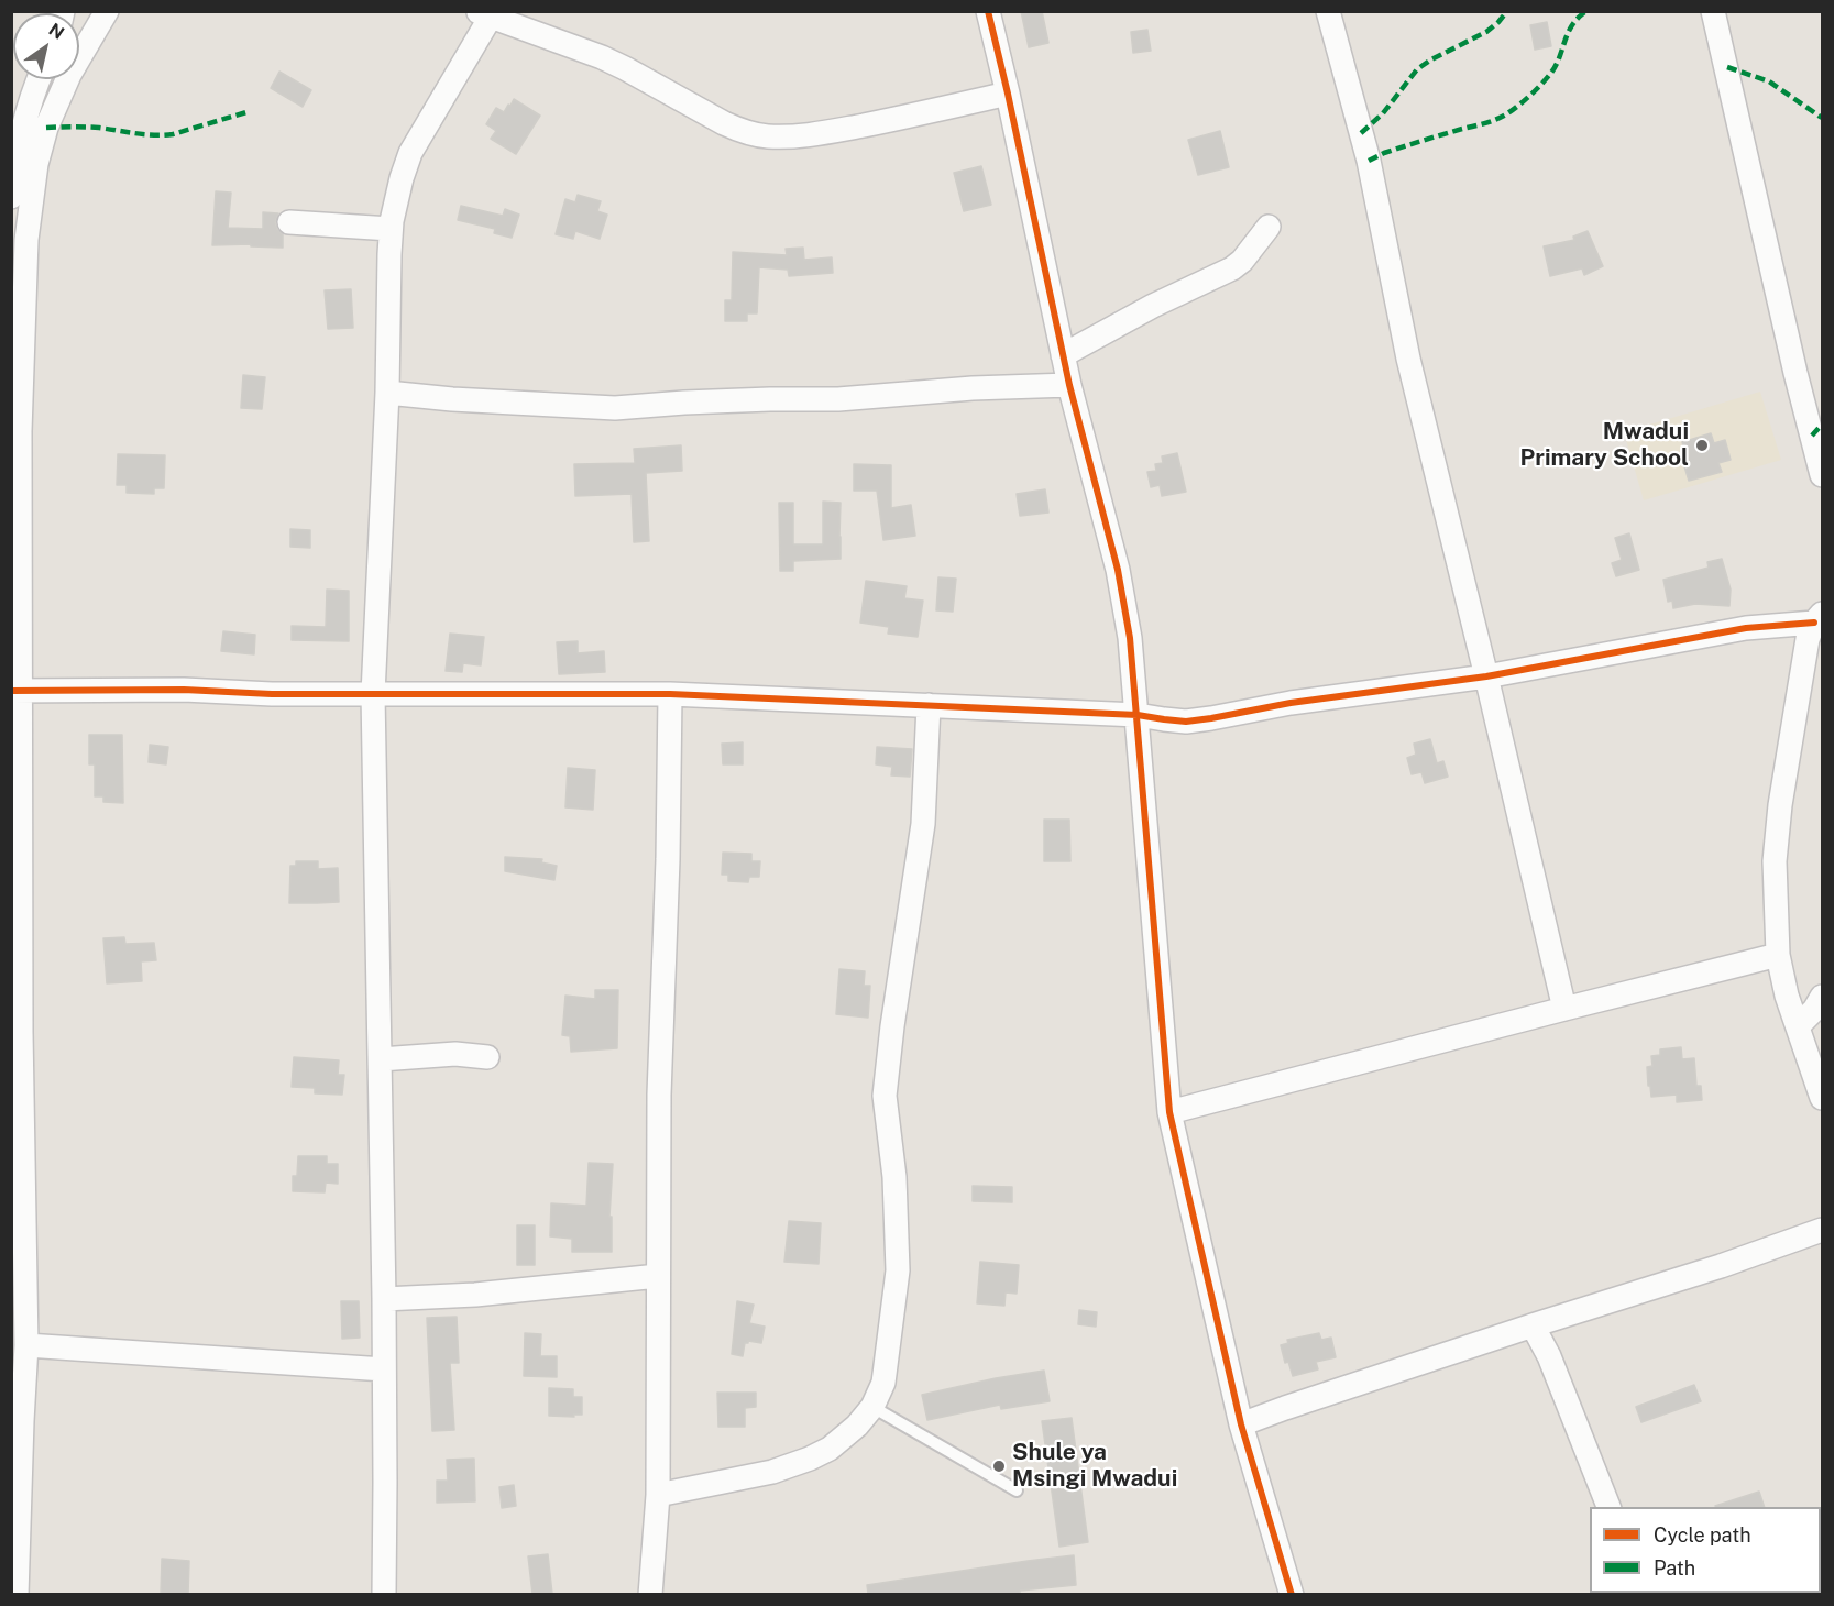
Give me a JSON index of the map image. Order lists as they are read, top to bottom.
{
  "places": ["Mwadui Primary School", "Shule ya Msingi Mwadui"],
  "legend": ["Cycle path", "Path"],
  "north": "top right"
}
